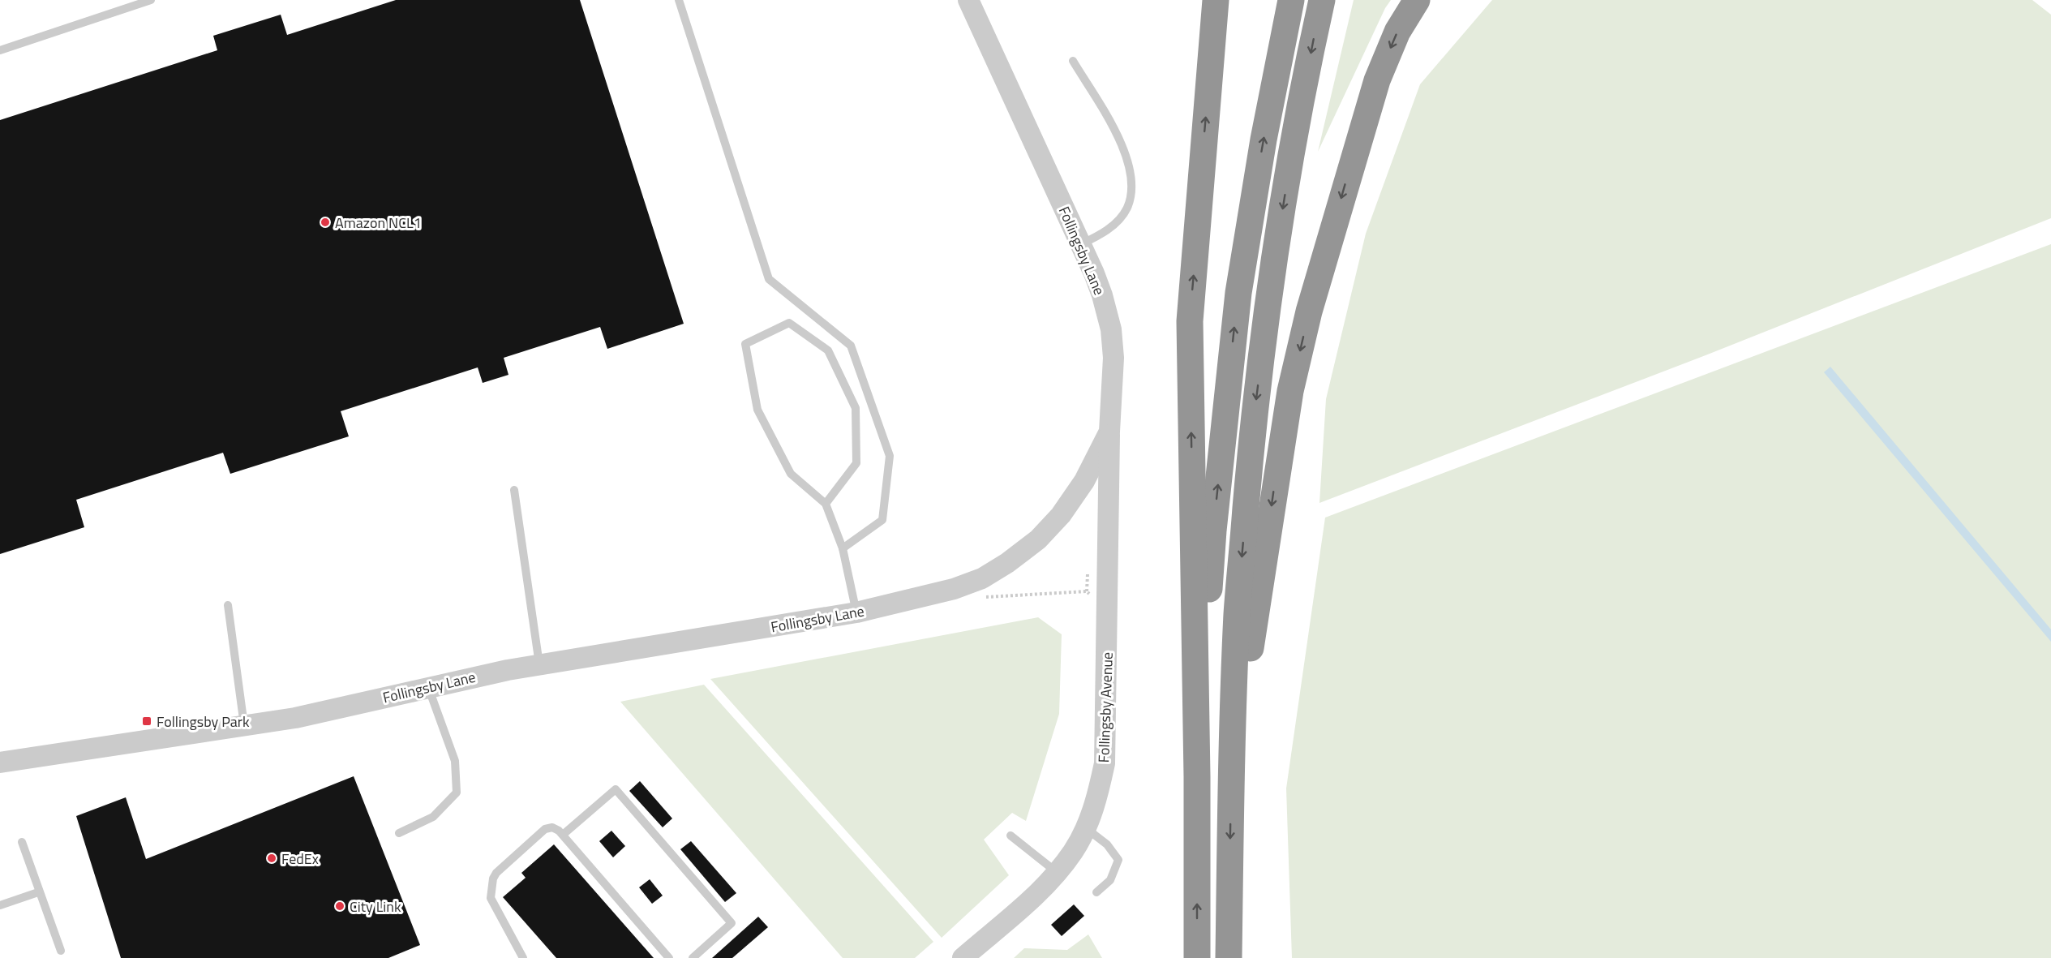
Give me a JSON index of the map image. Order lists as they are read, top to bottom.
{
  "streets": {
    "street": ["Follingsby Lane", "Follingsby Avenue"]
  },
  "crossings": [
    ["Follingsby Lane", "Follingsby Avenue"]
  ],
  "places": {
    "other": ["Amazon NCL1", "FedEx", "City Link"],
    "transit": ["Follingsby Park"]
  }
}
